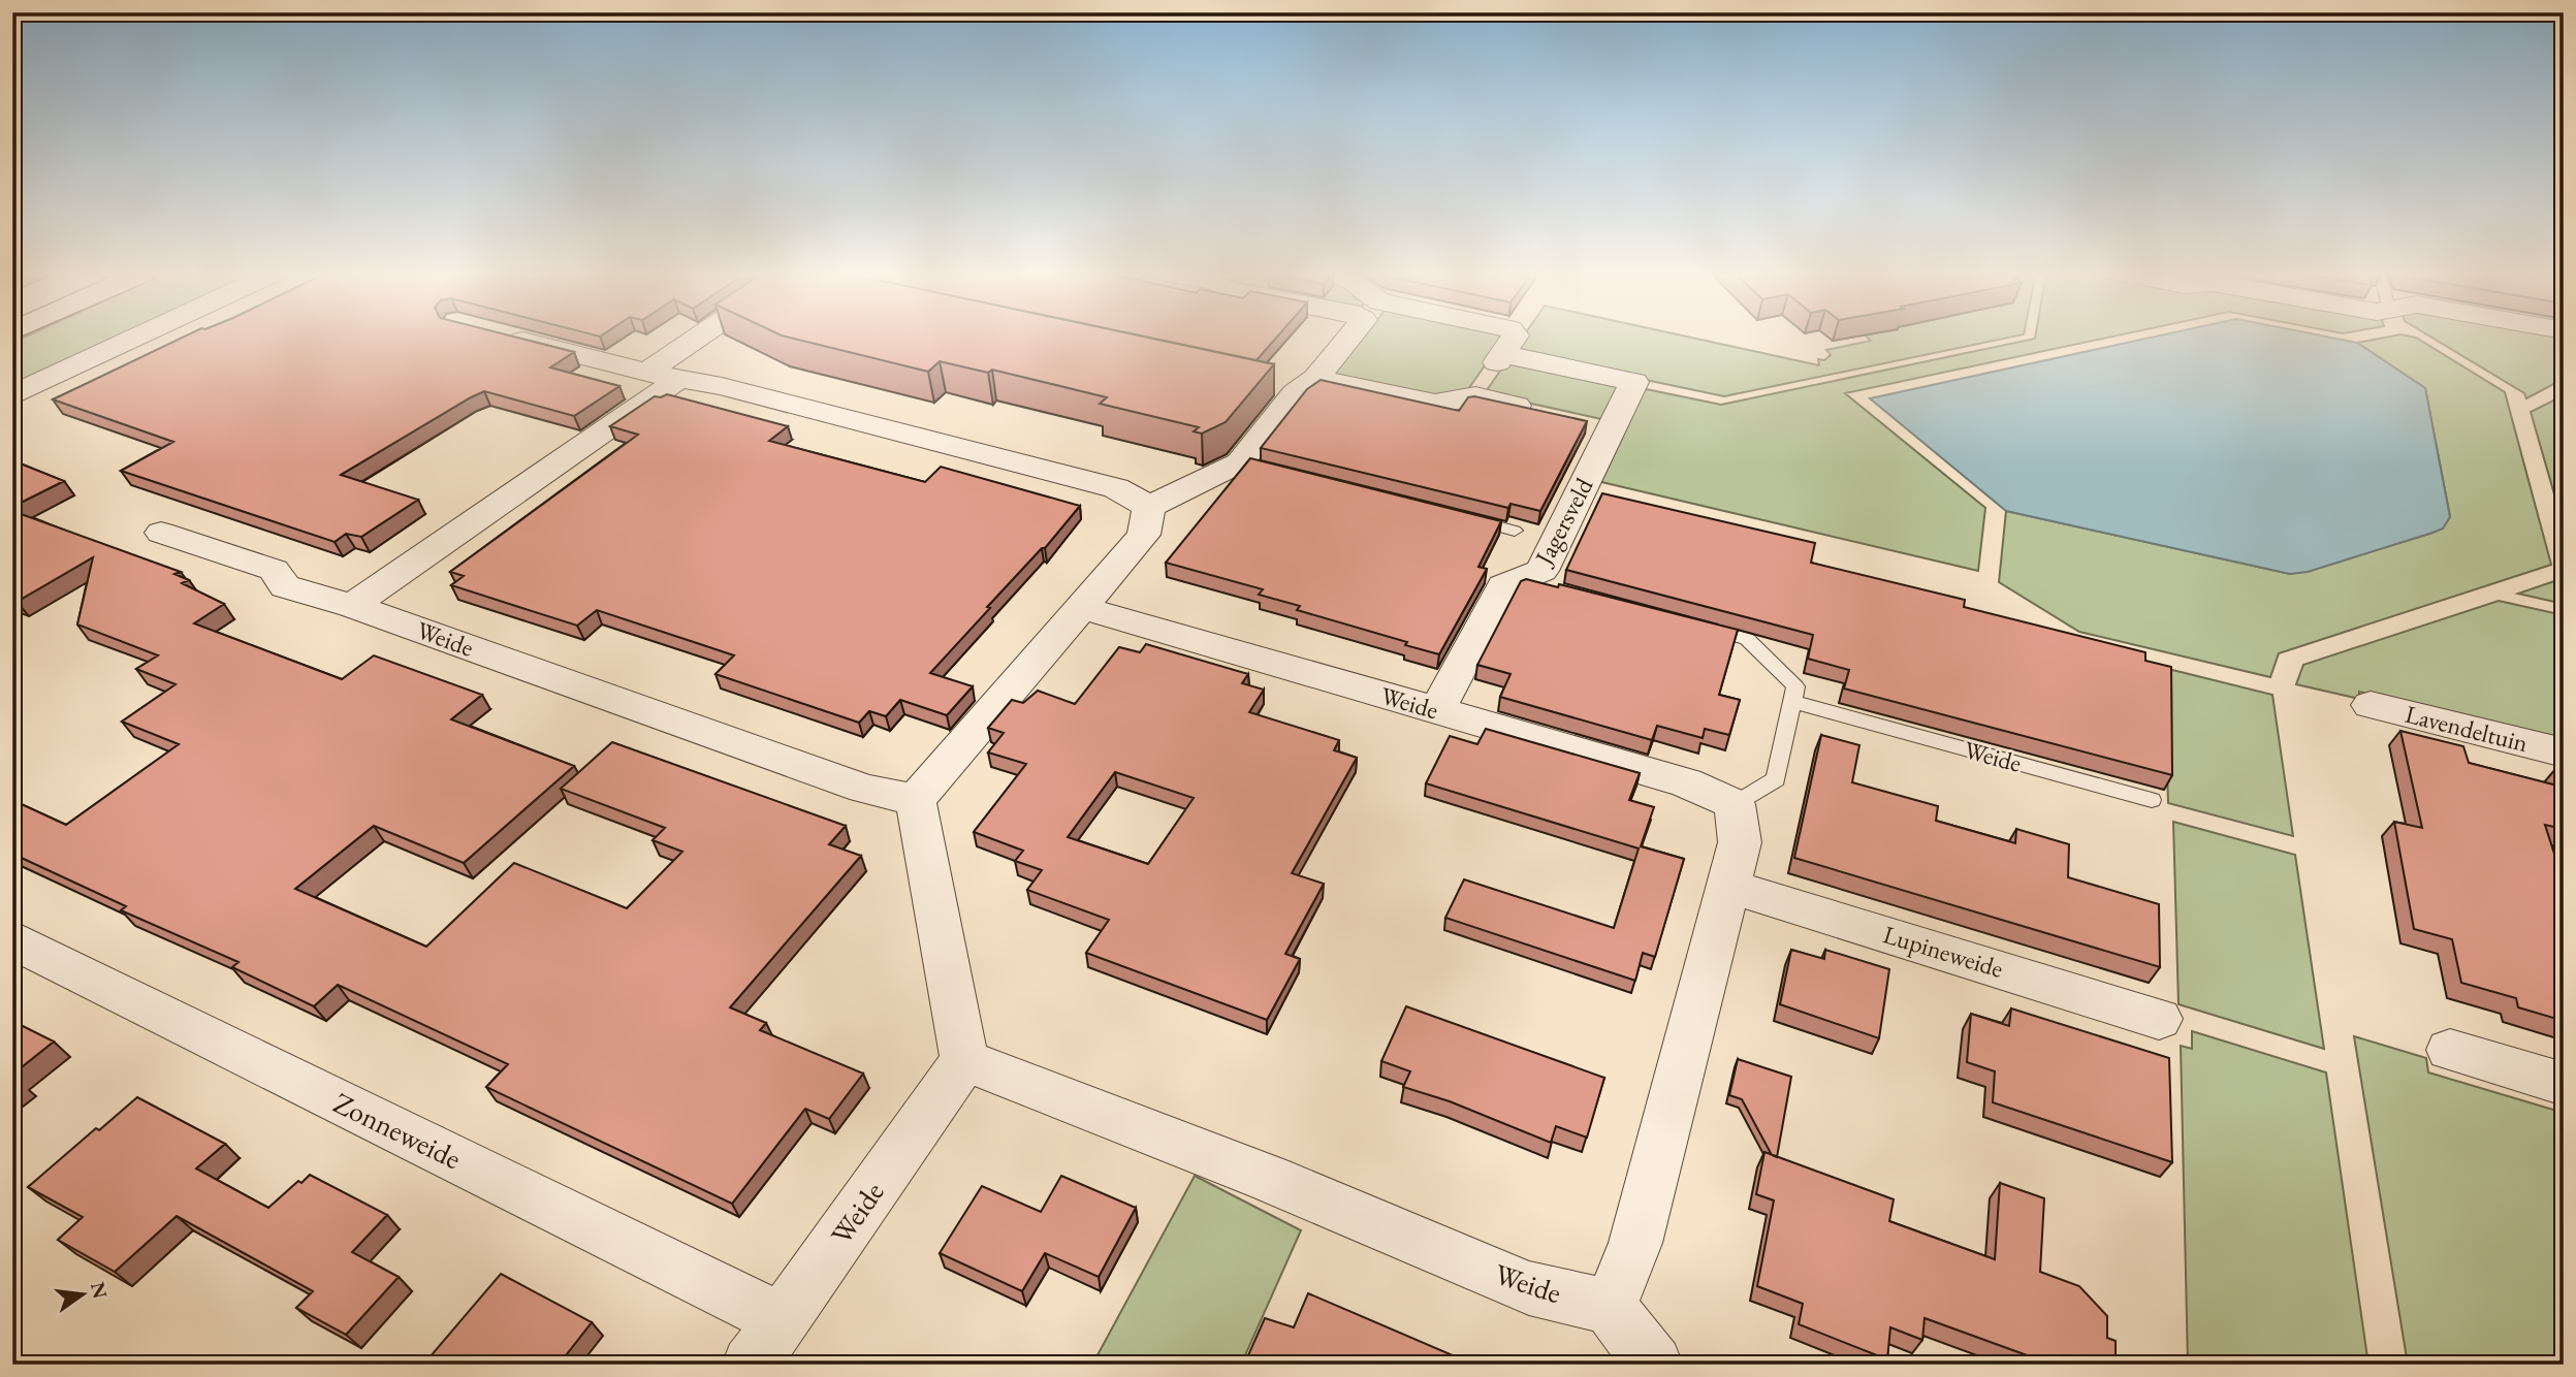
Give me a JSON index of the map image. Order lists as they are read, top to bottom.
{
  "streets": {
    "street": [
      "Jagersveld",
      "Weide",
      "Lavendeltuin",
      "Lupineweide",
      "Zonneweide"
    ]
  },
  "crossings": [
    ["Jagersveld", "Weide"],
    ["Weide", "Zonneweide"]
  ],
  "north": "right"
}
